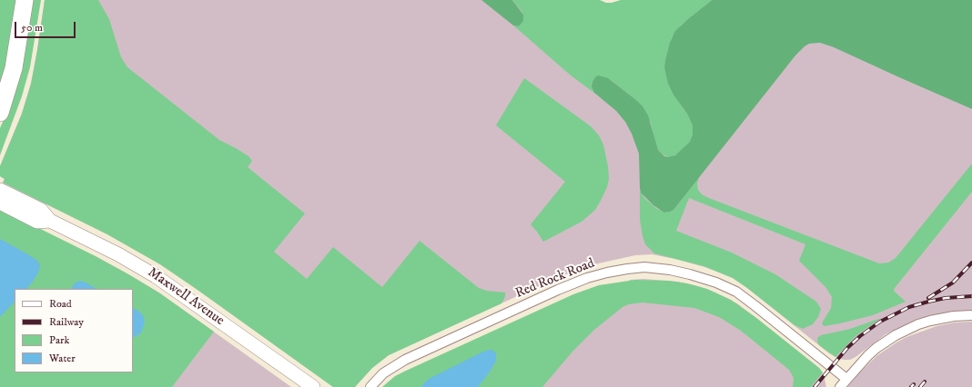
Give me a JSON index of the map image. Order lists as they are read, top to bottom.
{
  "streets": {
    "main road": ["Maxwell Avenue"],
    "street": ["Red Rock Road"]
  },
  "legend": [
    "Road",
    "Railway",
    "Park",
    "Water"
  ],
  "scale_bar": "50 m"
}
